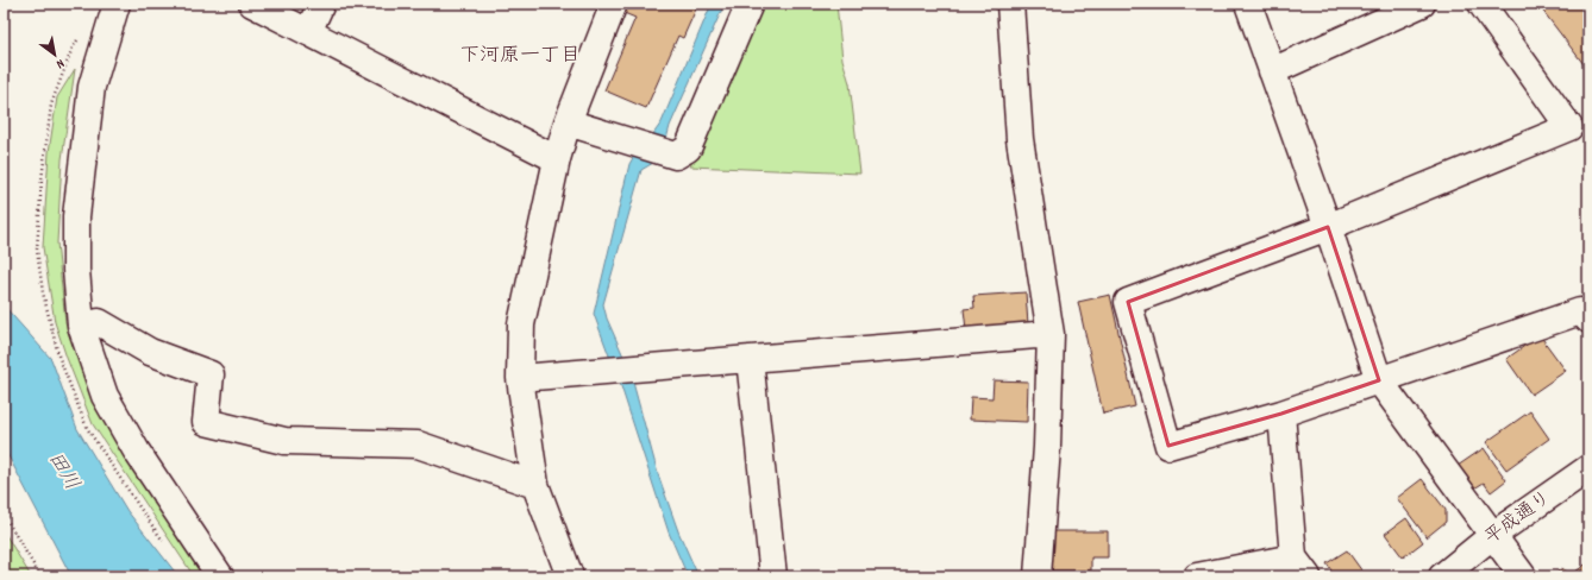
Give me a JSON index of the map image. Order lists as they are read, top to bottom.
{
  "streets": {
    "street": ["平成通り"]
  },
  "districts": ["下河原一丁目"],
  "water": ["田川"],
  "north": "bottom right"
}
